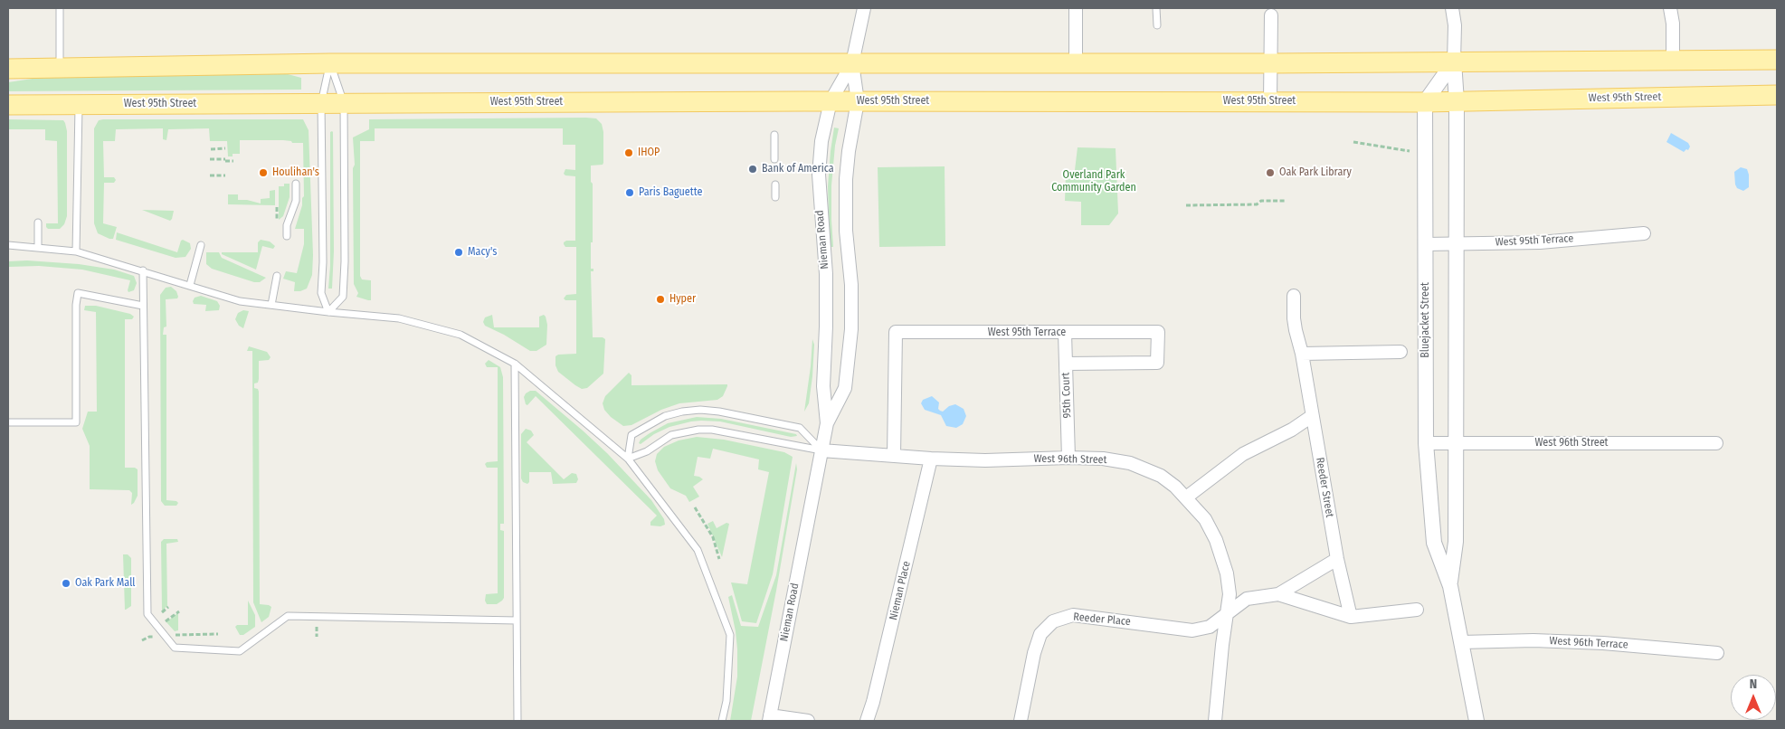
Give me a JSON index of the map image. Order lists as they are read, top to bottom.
{
  "streets": {
    "main road": ["West 95th Street"],
    "street": [
      "Nieman Road",
      "West 95th Terrace",
      "Bluejacket Street",
      "95th Court",
      "West 96th Street",
      "Reeder Street",
      "Nieman Place",
      "Reeder Place",
      "West 96th Terrace"
    ]
  },
  "crossings": [
    ["West 95th Street", "Nieman Road"],
    ["West 95th Street", "Bluejacket Street"],
    ["Nieman Road", "West 96th Street"],
    ["West 95th Terrace", "Bluejacket Street"],
    ["West 95th Terrace", "95th Court"],
    ["West 95th Terrace", "West 96th Street"],
    ["Bluejacket Street", "West 96th Street"],
    ["Bluejacket Street", "West 96th Terrace"],
    ["95th Court", "West 96th Street"],
    ["West 96th Street", "Nieman Place"]
  ],
  "parks": ["Overland Park Community Garden"],
  "places": [
    "IHOP",
    "Bank of America",
    "Houlihan's",
    "Oak Park Library",
    "Paris Baguette",
    "Macy's",
    "Hyper",
    "Oak Park Mall"
  ],
  "north": "top"
}
